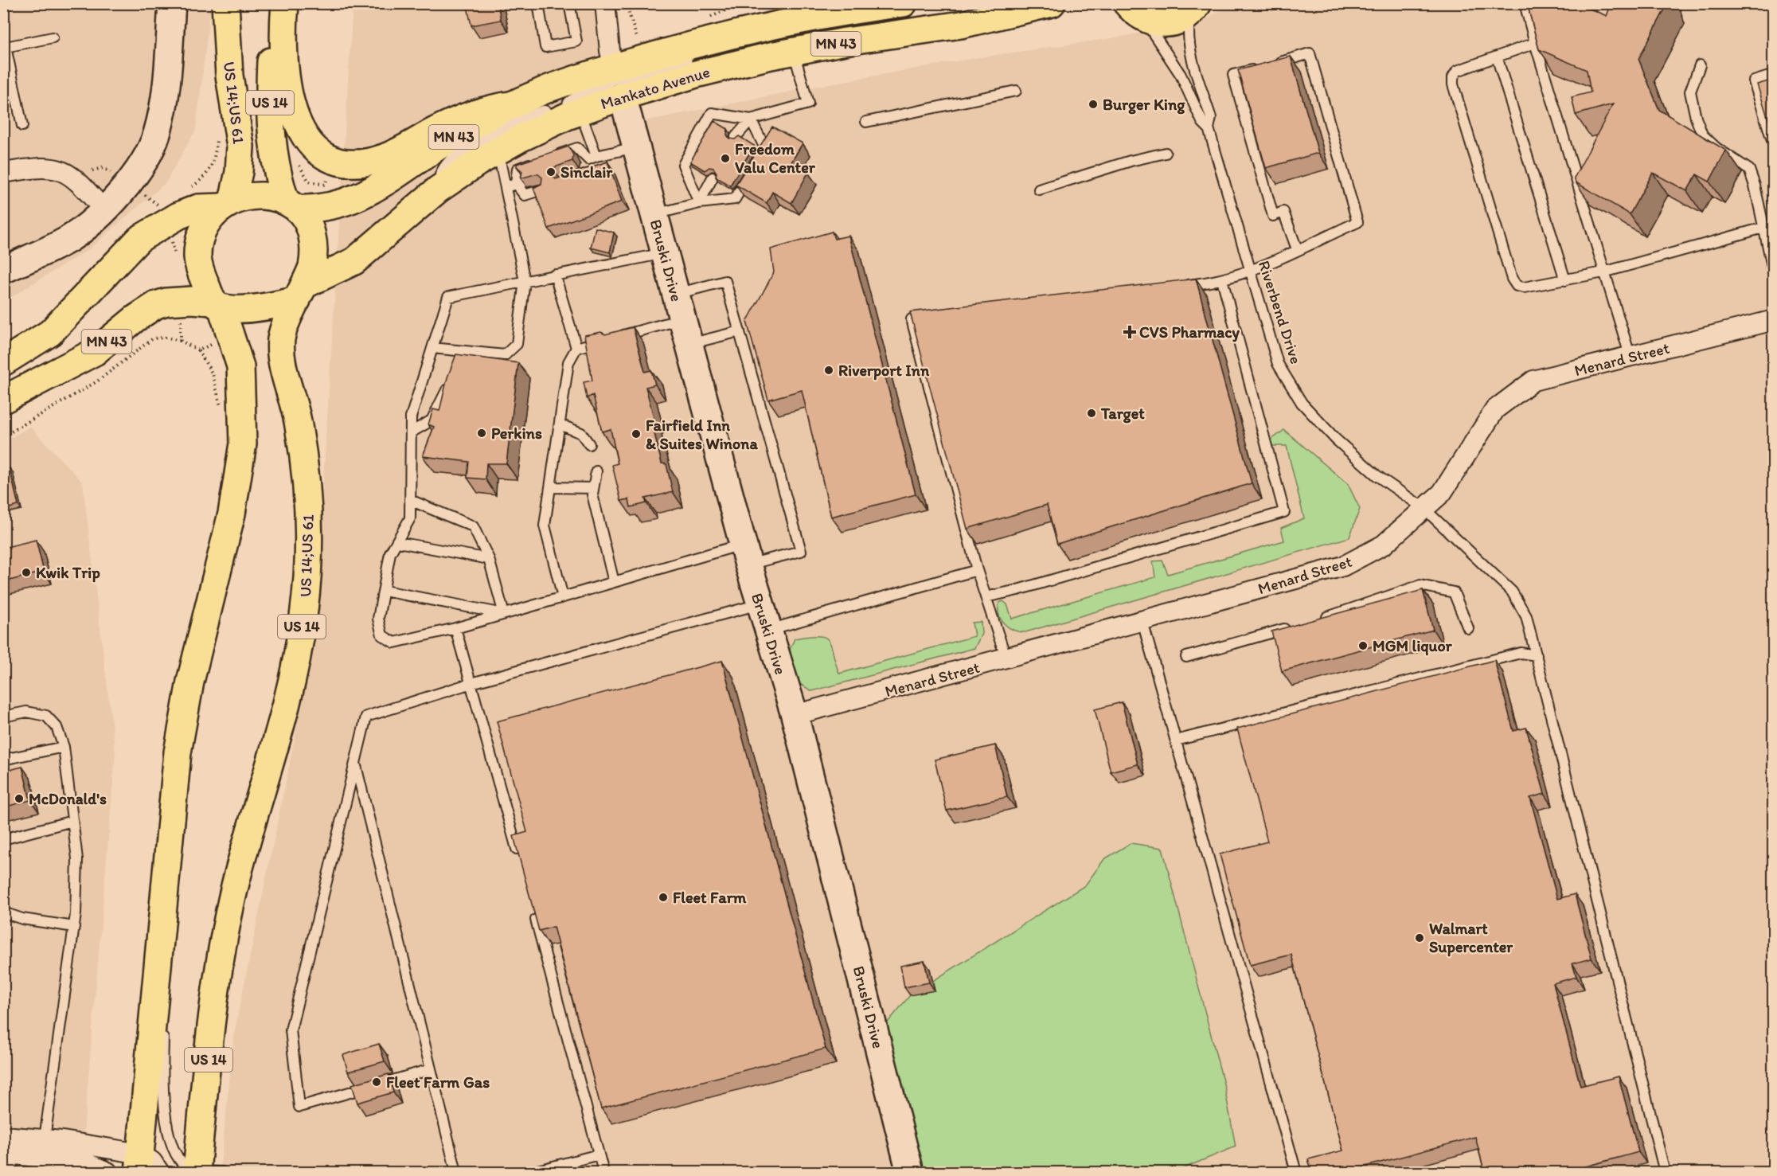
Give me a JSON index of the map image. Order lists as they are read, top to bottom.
{
  "streets": {
    "main road": [
      "MN 43",
      "Mankato Avenue",
      "US 14;US 61",
      "US 14"
    ],
    "street": ["Bruski Drive", "Menard Street"],
    "lane": ["Riverbend Drive"]
  },
  "crossings": [
    ["MN 43", "Mankato Avenue"],
    ["MN 43", "US 14;US 61"],
    ["Mankato Avenue", "US 14;US 61"],
    ["Mankato Avenue", "Bruski Drive"],
    ["US 14;US 61", "US 14"],
    ["Bruski Drive", "Menard Street"],
    ["Riverbend Drive", "Menard Street"]
  ],
  "places": {
    "other": [
      "Burger King",
      "Freedom Valu Center",
      "Sinclair",
      "Riverport Inn",
      "Target",
      "Perkins",
      "Fairfield Inn & Suites Winona",
      "Kwik Trip",
      "MGM liquor",
      "McDonald's",
      "Fleet Farm",
      "Walmart Supercenter",
      "Fleet Farm Gas"
    ],
    "health": ["CVS Pharmacy"]
  }
}
